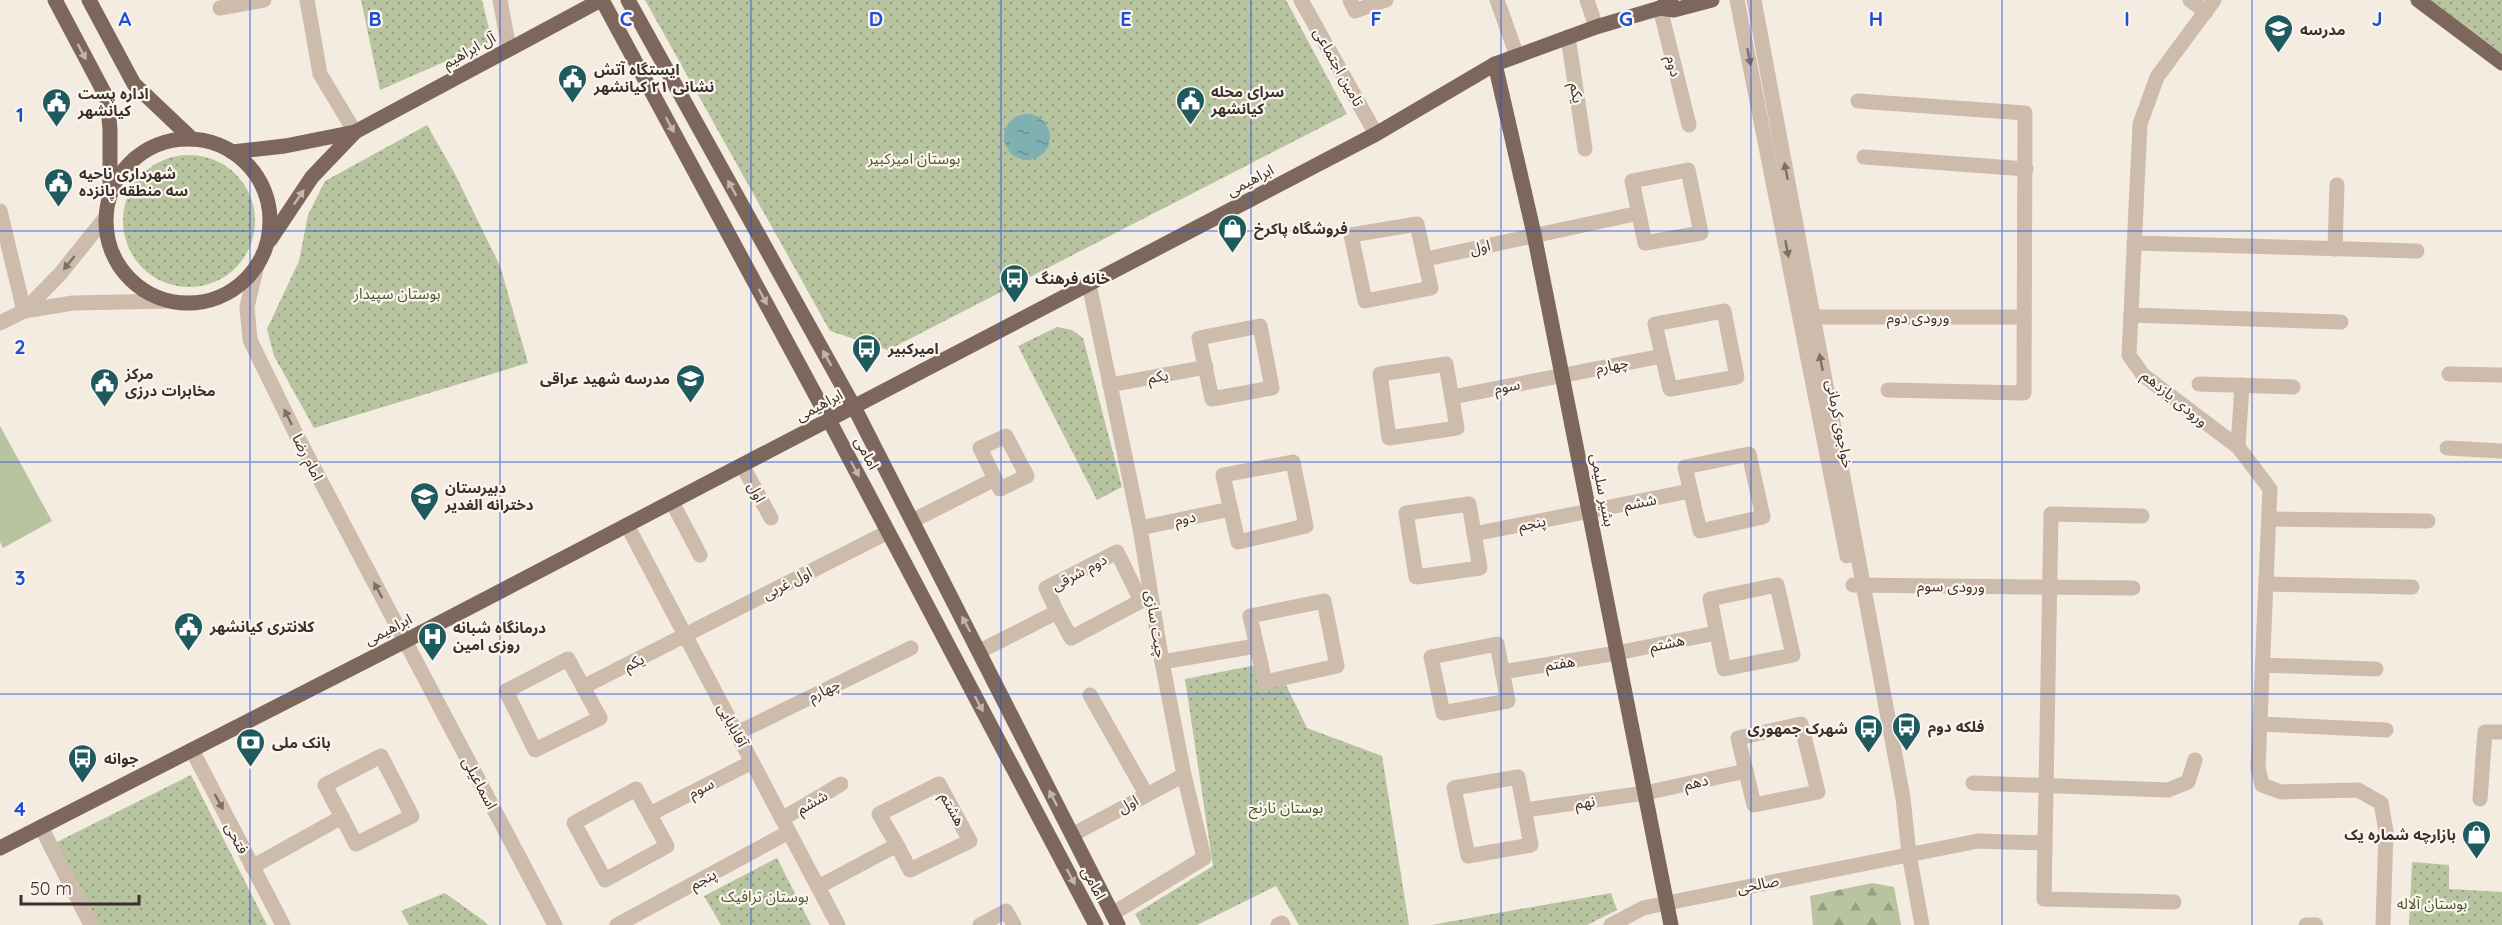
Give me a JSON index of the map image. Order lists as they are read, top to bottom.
{
  "streets": {
    "main road": [
      "آل ابراهیم",
      "ابراهیمی",
      "امامی",
      "بشیر سلیمی"
    ],
    "street": [
      "دوم",
      "تامین اجتماعی",
      "یکم",
      "اول",
      "ورودی دوم",
      "چهارم",
      "سوم",
      "ورودی یازدهم",
      "خواجوی کرمانی",
      "امام رضا",
      "ششم",
      "پنجم",
      "دوم شرقی",
      "اول غربی",
      "ورودی سوم",
      "چیت سازی",
      "هشتم",
      "هفتم",
      "آقابابایی",
      "دهم",
      "اسماعیلی",
      "نهم",
      "فتحی",
      "صالحی"
    ]
  },
  "crossings": [
    ["آل ابراهیم", "امامی"],
    ["دوم", "ابراهیمی"],
    ["دوم", "چیت سازی"],
    ["تامین اجتماعی", "ابراهیمی"],
    ["یکم", "ابراهیمی"],
    ["یکم", "اول غربی"],
    ["یکم", "چیت سازی"],
    ["یکم", "آقابابایی"],
    ["ابراهیمی", "اول"],
    ["ابراهیمی", "امامی"],
    ["ابراهیمی", "امام رضا"],
    ["ابراهیمی", "بشیر سلیمی"],
    ["ابراهیمی", "چیت سازی"],
    ["ابراهیمی", "آقابابایی"],
    ["ابراهیمی", "اسماعیلی"],
    ["ابراهیمی", "فتحی"],
    ["اول", "امامی"],
    ["اول", "بشیر سلیمی"],
    ["اول", "چیت سازی"],
    ["ورودی دوم", "خواجوی کرمانی"],
    ["چهارم", "سوم"],
    ["چهارم", "بشیر سلیمی"],
    ["چهارم", "آقابابایی"],
    ["سوم", "بشیر سلیمی"],
    ["سوم", "آقابابایی"],
    ["خواجوی کرمانی", "ورودی سوم"],
    ["خواجوی کرمانی", "صالحی"],
    ["امامی", "دوم شرقی"],
    ["امامی", "اول غربی"],
    ["امامی", "چیت سازی"],
    ["امام رضا", "اسماعیلی"],
    ["بشیر سلیمی", "ششم"],
    ["بشیر سلیمی", "پنجم"],
    ["بشیر سلیمی", "هشتم"],
    ["بشیر سلیمی", "هفتم"],
    ["بشیر سلیمی", "دهم"],
    ["بشیر سلیمی", "نهم"],
    ["بشیر سلیمی", "صالحی"],
    ["ششم", "پنجم"],
    ["ششم", "آقابابایی"],
    ["پنجم", "آقابابایی"],
    ["اول غربی", "آقابابایی"],
    ["هشتم", "هفتم"],
    ["دهم", "نهم"]
  ],
  "one_way": ["امام رضا", "فتحی"],
  "parks": [
    "بوستان امیرکبیر",
    "بوستان سپیدار",
    "بوستان نارنج",
    "بوستان ترافیک",
    "بوستان آلاله"
  ],
  "places": {
    "school or university": ["مدرسه", "مدرسه شهید عراقی", "دبیرستان دخترانه الغدیر"],
    "public building": [
      "ایستگاه آتش نشانی ۲۱ کیانشهر",
      "سرای محله کیانشهر",
      "اداره پست کیانشهر",
      "شهرداری ناحیه سه منطقه پانزده",
      "مرکز مخابرات درزی",
      "کلانتری کیانشهر"
    ],
    "shop": ["فروشگاه پاکرخ", "بازارچه شماره یک"],
    "bus stop": [
      "خانه فرهنگ",
      "امیرکبیر",
      "فلکه دوم",
      "شهرک جمهوری",
      "جوانه"
    ],
    "hospital": ["درمانگاه شبانه روزی امین"],
    "bank": ["بانک ملی"]
  },
  "scale_bar": "50 m",
  "grid": {
    "columns": [
      "A",
      "B",
      "C",
      "D",
      "E",
      "F",
      "G",
      "H",
      "I",
      "J"
    ],
    "rows": [
      "1",
      "2",
      "3",
      "4"
    ]
  }
}
